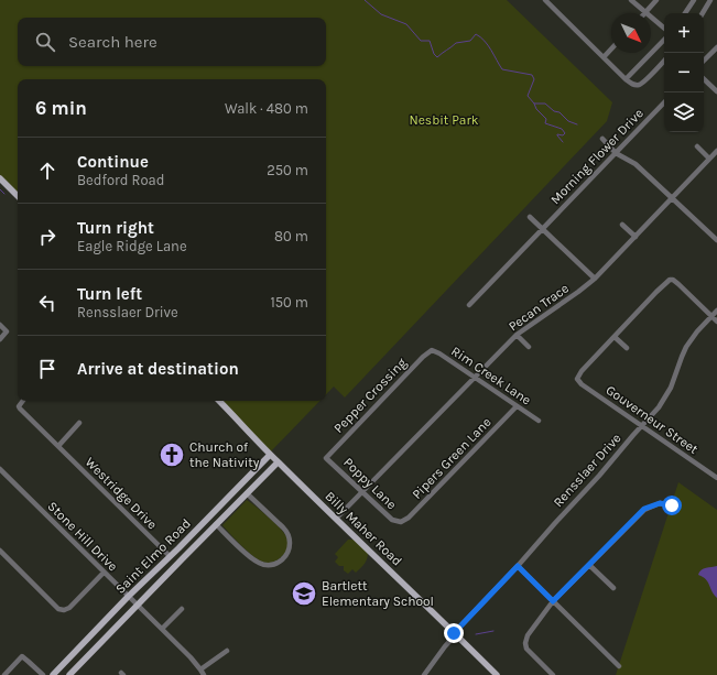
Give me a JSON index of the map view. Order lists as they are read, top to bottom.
{
  "streets": {
    "main road": ["Billy Maher Road", "Saint Elmo Road"],
    "street": [
      "Morning Flower Drive",
      "Pecan Trace",
      "Rim Creek Lane",
      "Pepper Crossing",
      "Gouverneur Street",
      "Pipers Green Lane",
      "Rensslaer Drive",
      "Poppy Lane",
      "Westridge Drive",
      "Stone Hill Drive"
    ]
  },
  "crossings": [
    ["Pecan Trace", "Rim Creek Lane"],
    ["Pecan Trace", "Poppy Lane"],
    ["Pecan Trace", "Billy Maher Road"],
    ["Rim Creek Lane", "Pepper Crossing"],
    ["Rim Creek Lane", "Pipers Green Lane"],
    ["Pepper Crossing", "Poppy Lane"],
    ["Gouverneur Street", "Rensslaer Drive"],
    ["Pipers Green Lane", "Poppy Lane"],
    ["Rensslaer Drive", "Billy Maher Road"],
    ["Westridge Drive", "Saint Elmo Road"],
    ["Billy Maher Road", "Saint Elmo Road"],
    ["Stone Hill Drive", "Saint Elmo Road"]
  ],
  "parks": ["Nesbit Park"],
  "places": {
    "church": ["Church of the Nativity"],
    "school or university": ["Bartlett Elementary School"]
  },
  "north": "bottom right",
  "page": {
    "map_buttons": ["+", "−"],
    "search": "Search here",
    "heading": ["6 min", "Walk · 480 m"],
    "list": [
      ["Continue", "Bedford Road", "250 m"],
      ["Turn right", "Eagle Ridge Lane", "80 m"],
      ["Turn left", "Rensslaer Drive", "150 m"],
      "Arrive at destination"
    ]
  }
}
